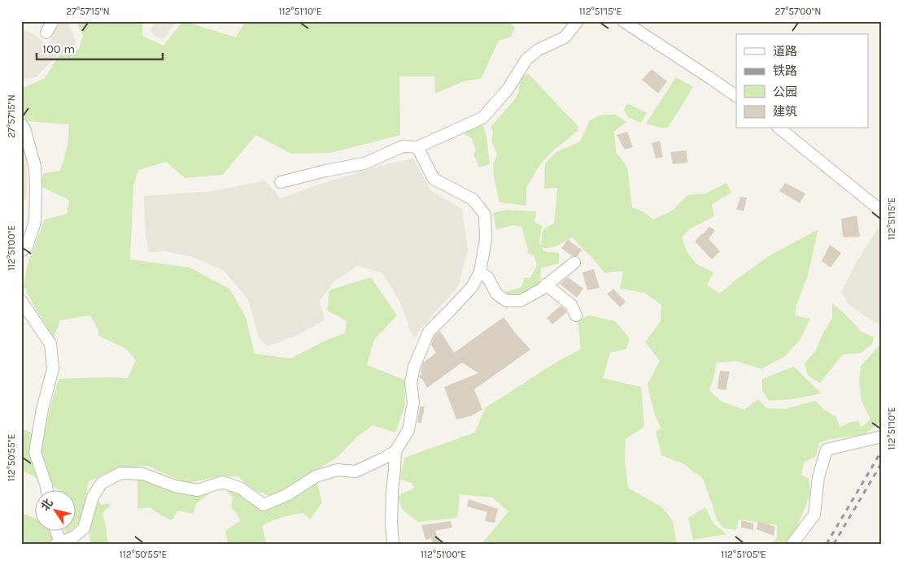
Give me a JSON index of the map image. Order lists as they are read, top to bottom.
{
  "legend": [
    "道路",
    "铁路",
    "公园",
    "建筑"
  ],
  "scale_bar": "100 m",
  "north": "top left",
  "coordinates": [
    "27°57'15\"N",
    "112°51'10\"E",
    "112°51'15\"E",
    "27°57'00\"N",
    "112°51'00\"E",
    "112°50'55\"E",
    "112°51'05\"E"
  ]
}
